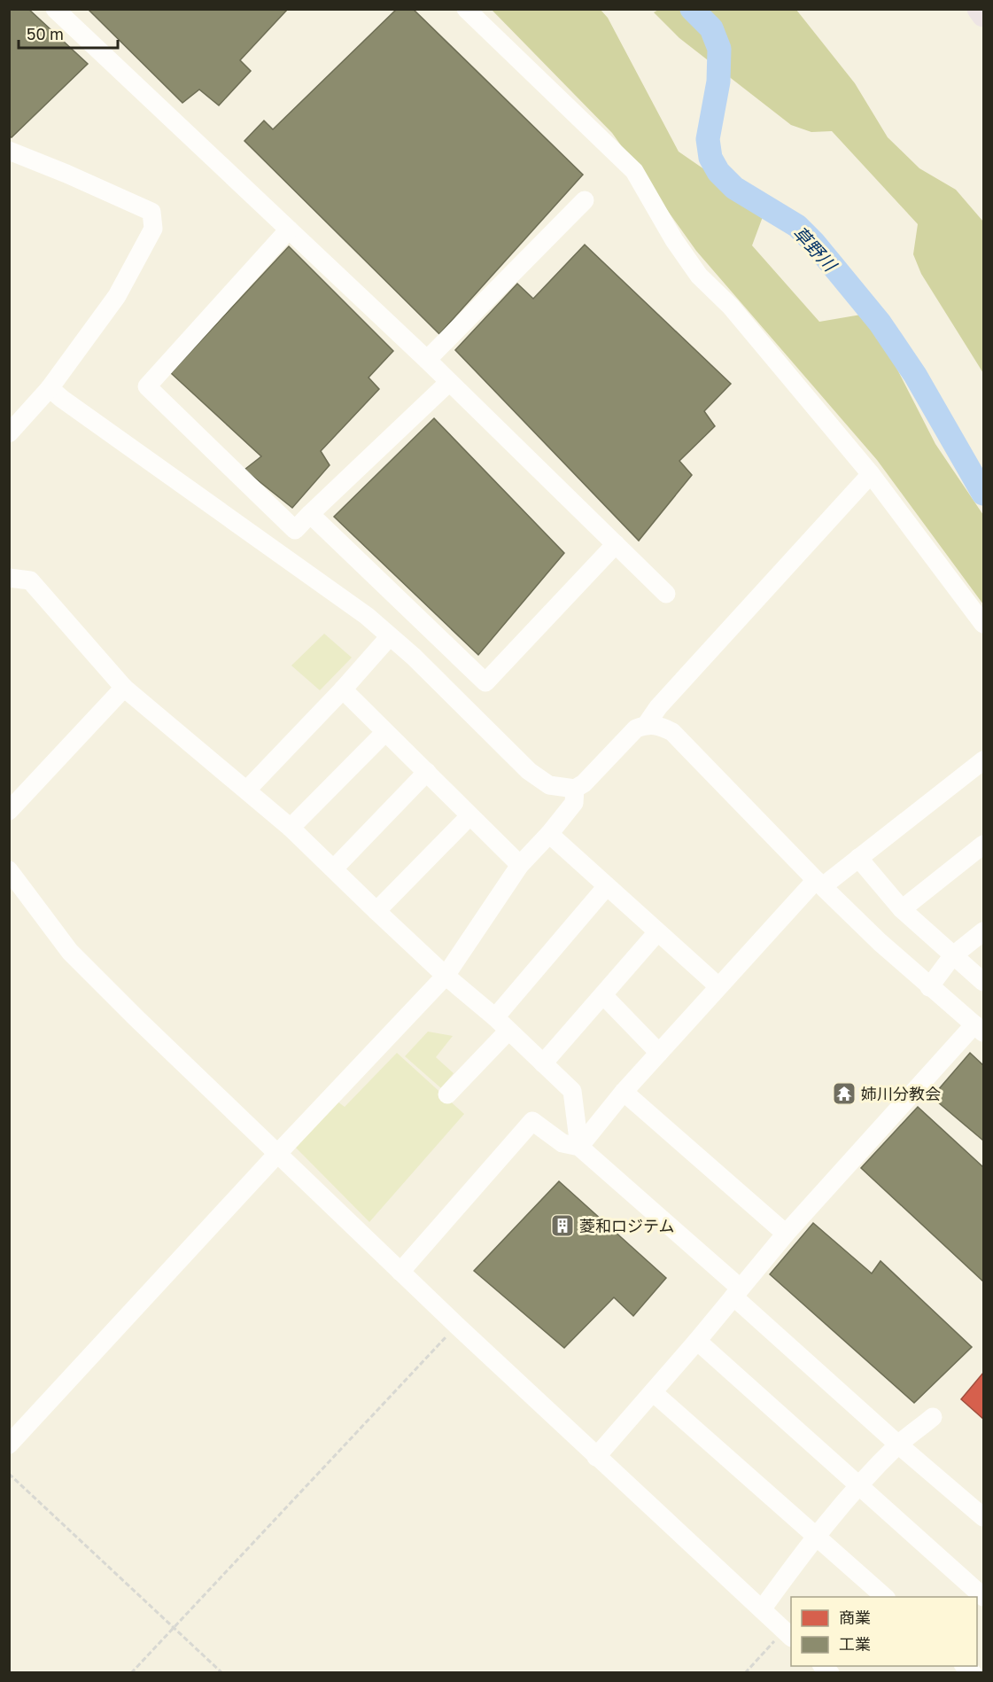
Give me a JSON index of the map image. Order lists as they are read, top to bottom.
{
  "water": ["草野川"],
  "places": {
    "temple": ["姉川分教会"],
    "building": ["菱和ロジテム"]
  },
  "legend": ["商業", "工業"],
  "scale_bar": "50 m"
}
